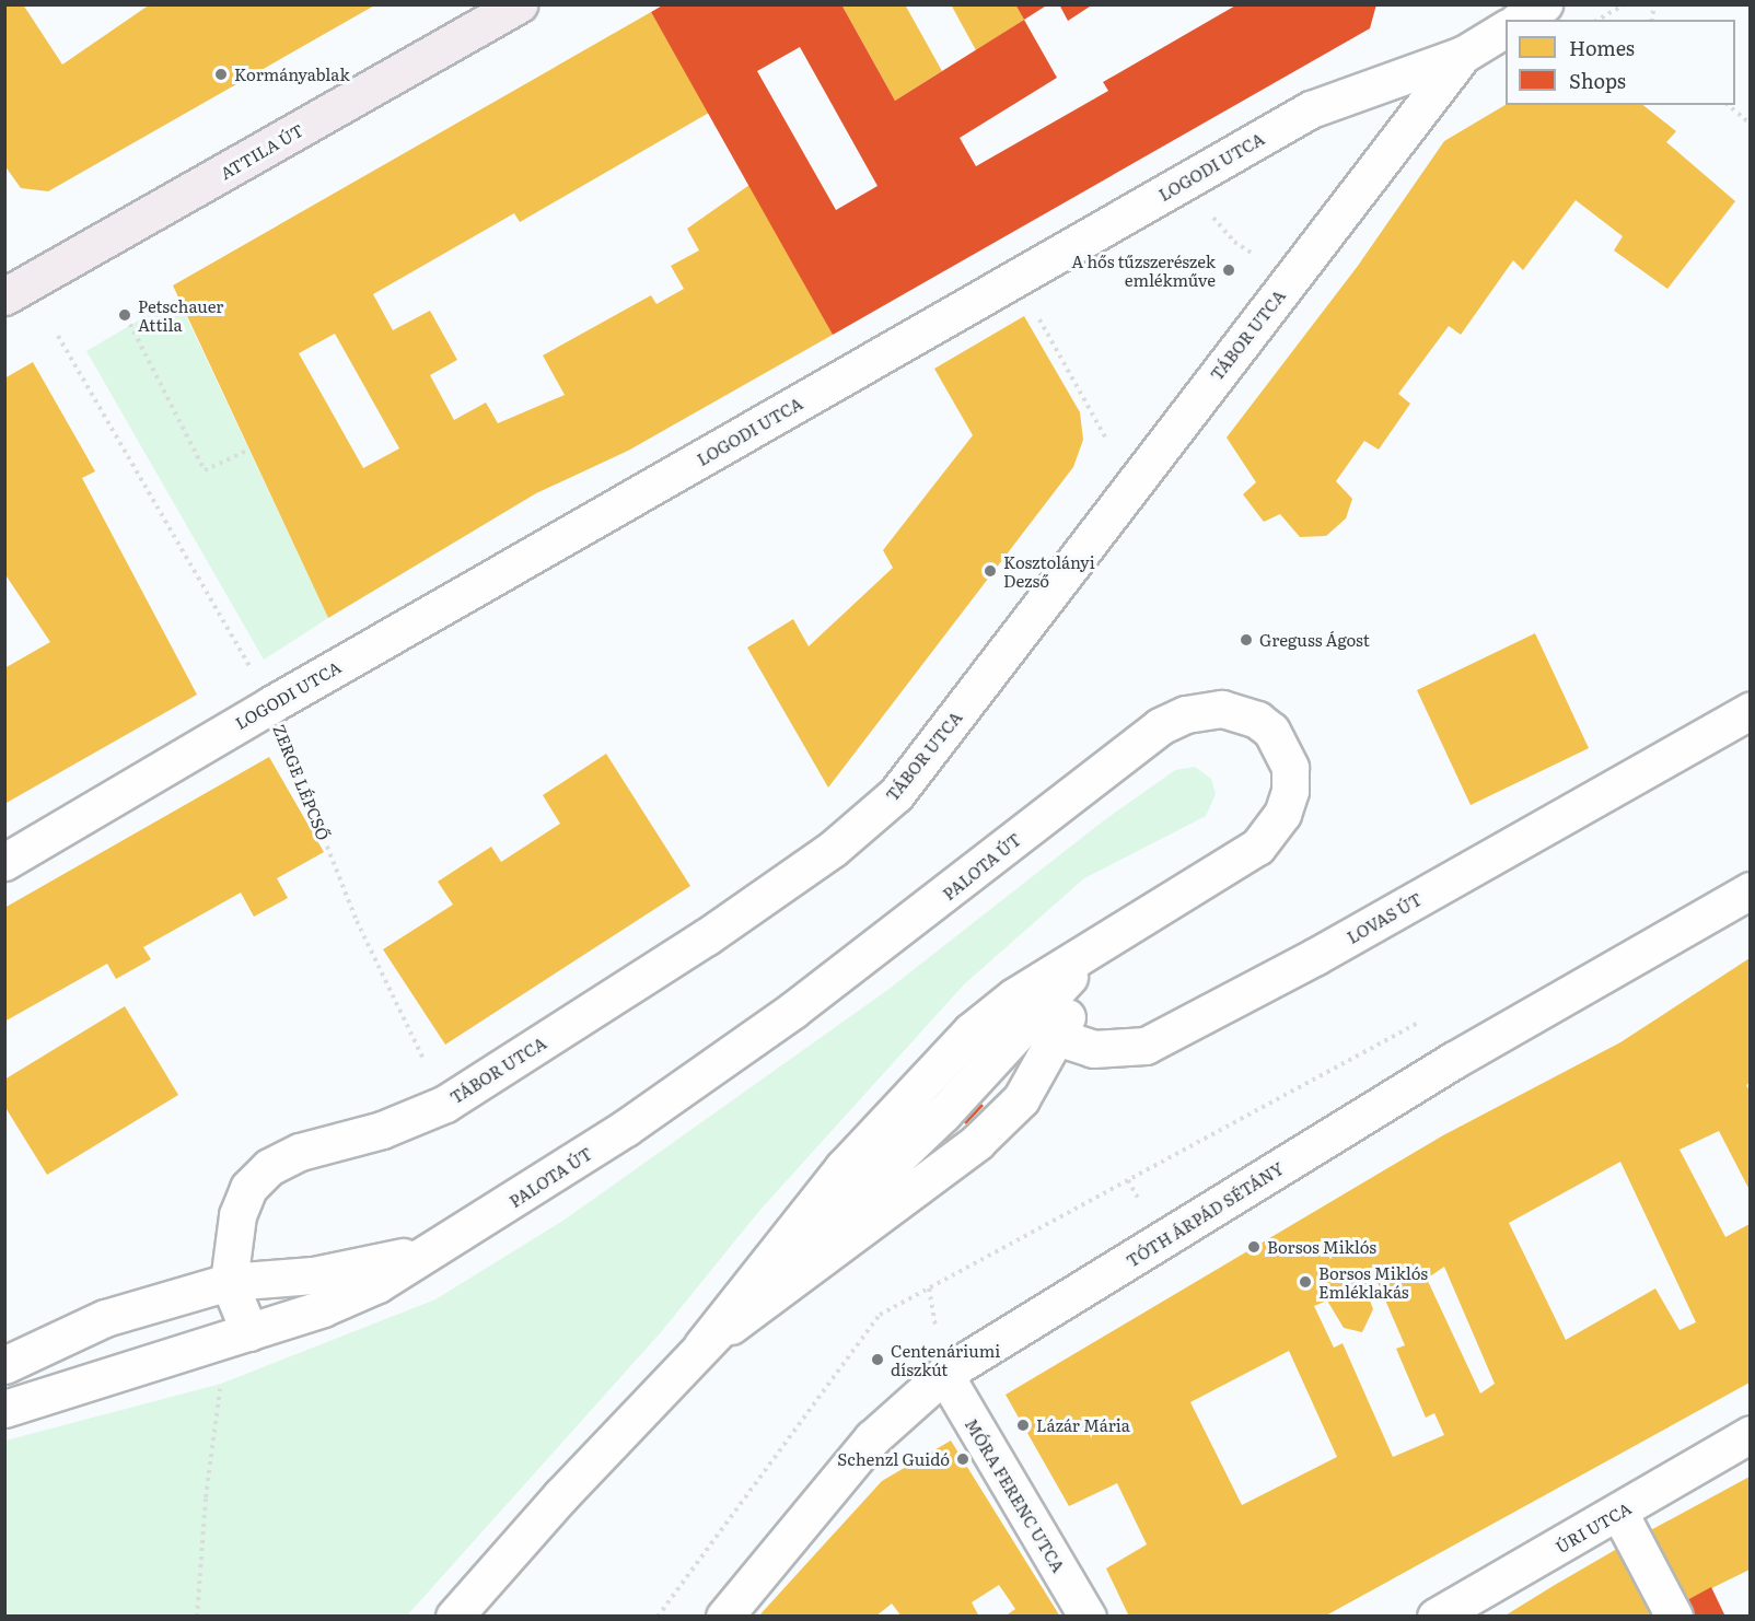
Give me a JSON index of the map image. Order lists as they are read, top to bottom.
{
  "streets": {
    "main road": ["ATTILA ÚT"],
    "street": [
      "LOGODI UTCA",
      "TÁBOR UTCA",
      "PALOTA ÚT",
      "LOVAS ÚT",
      "TÓTH ÁRPÁD SÉTÁNY",
      "MÓRA FERENC UTCA",
      "ÚRI UTCA"
    ],
    "path": ["ZERGE LÉPCSŐ"]
  },
  "crossings": [
    ["LOGODI UTCA", "TÁBOR UTCA"],
    ["LOGODI UTCA", "ZERGE LÉPCSŐ"],
    ["TÁBOR UTCA", "ZERGE LÉPCSŐ"],
    ["TÁBOR UTCA", "PALOTA ÚT"],
    ["PALOTA ÚT", "LOVAS ÚT"],
    ["TÓTH ÁRPÁD SÉTÁNY", "MÓRA FERENC UTCA"]
  ],
  "places": [
    "Kormányablak",
    "A hős tűzszerészek emlékműve",
    "Petschauer Attila",
    "Kosztolányi Dezső",
    "Greguss Ágost",
    "Borsos Miklós",
    "Borsos Miklós Emléklakás",
    "Centenáriumi díszkút",
    "Lázár Mária",
    "Schenzl Guidó"
  ],
  "legend": ["Homes", "Shops"]
}
